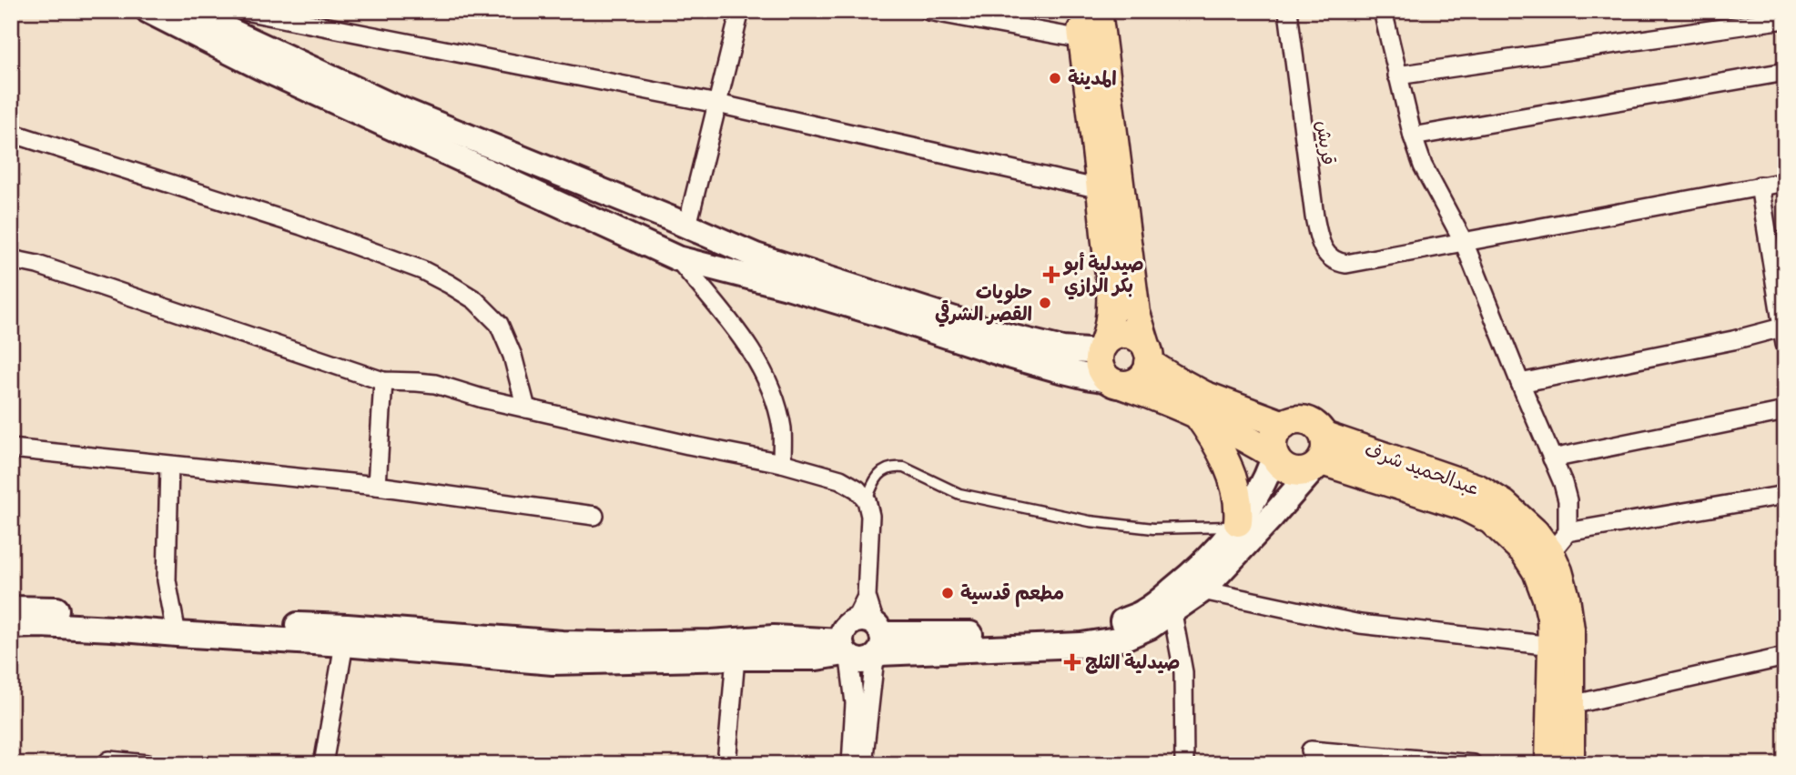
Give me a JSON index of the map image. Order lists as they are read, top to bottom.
{
  "streets": {
    "main road": ["عبدالحميد شرف"],
    "street": ["قريش"]
  },
  "places": {
    "other": ["المدينة", "حلويات القصر الشرقي", "مطعم قدسية"],
    "health": ["صيدلية أبو بكر الرازي", "صيدلية الثلج"]
  }
}
